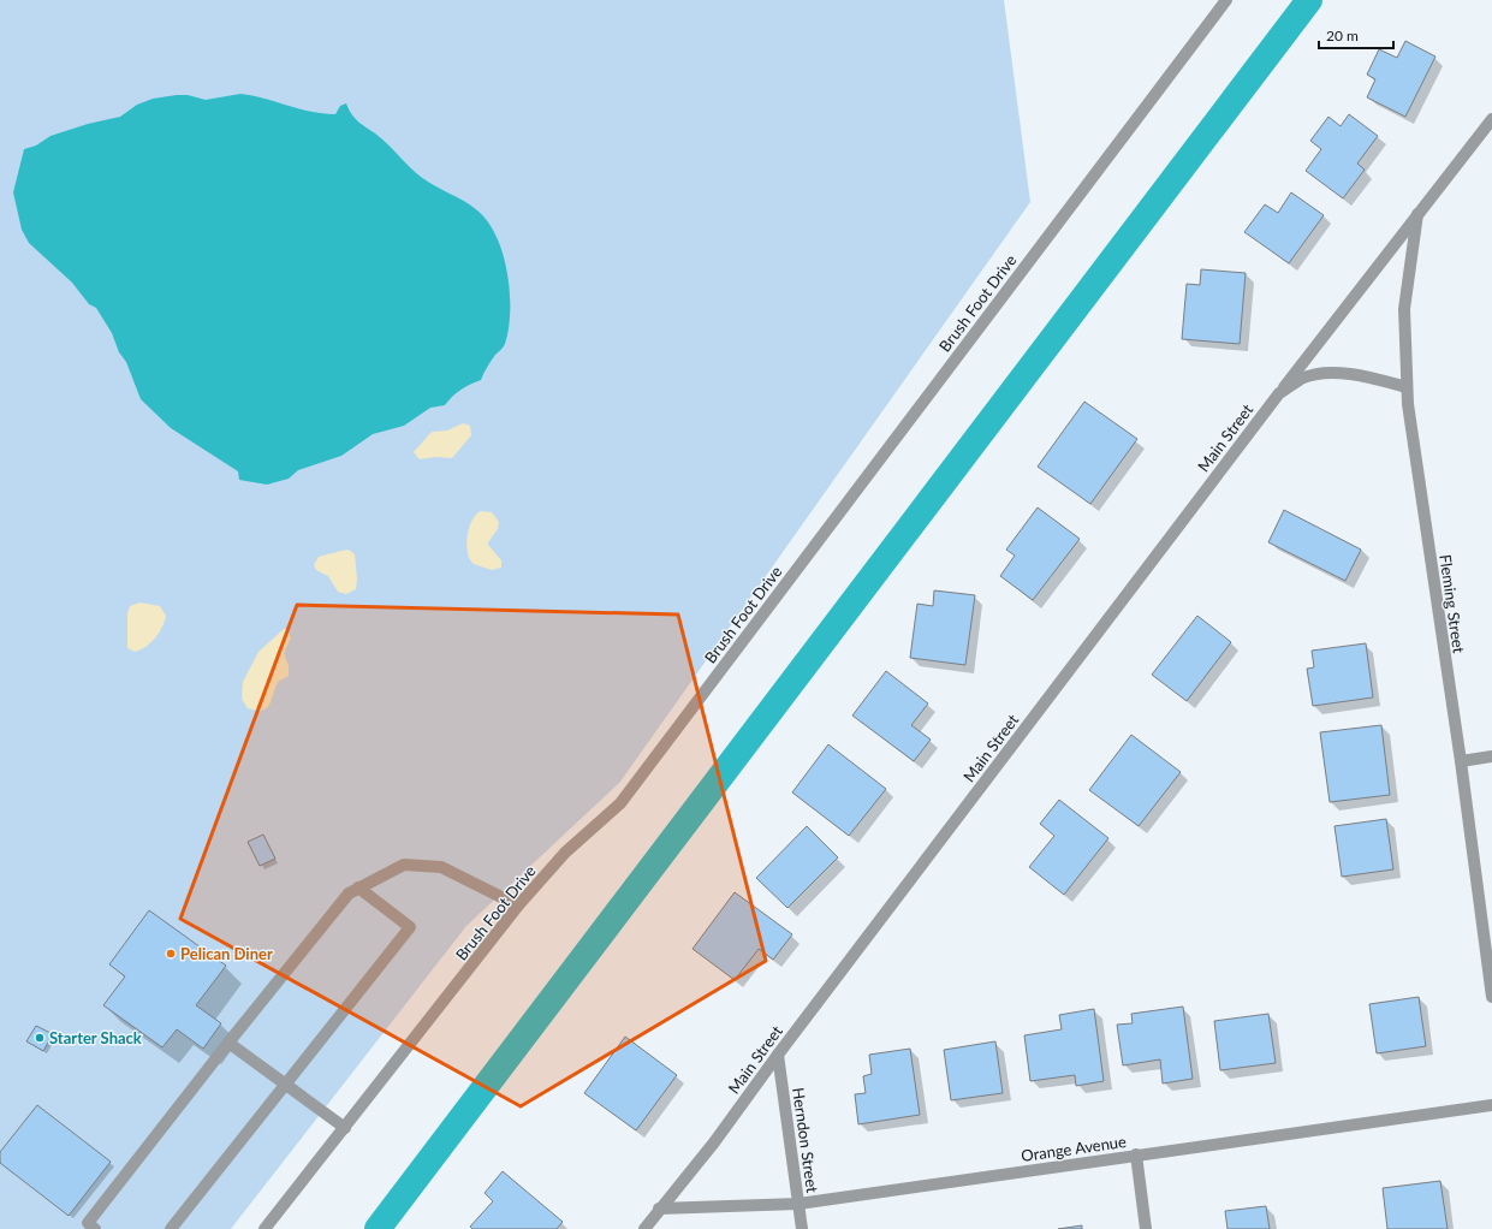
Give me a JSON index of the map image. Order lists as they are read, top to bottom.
{
  "streets": {
    "street": [
      "Brush Foot Drive",
      "Main Street",
      "Fleming Street",
      "Herndon Street",
      "Orange Avenue"
    ]
  },
  "crossings": [
    ["Main Street", "Fleming Street"],
    ["Main Street", "Herndon Street"],
    ["Main Street", "Orange Avenue"],
    ["Herndon Street", "Orange Avenue"]
  ],
  "places": ["Pelican Diner", "Starter Shack"],
  "scale_bar": "20 m"
}
